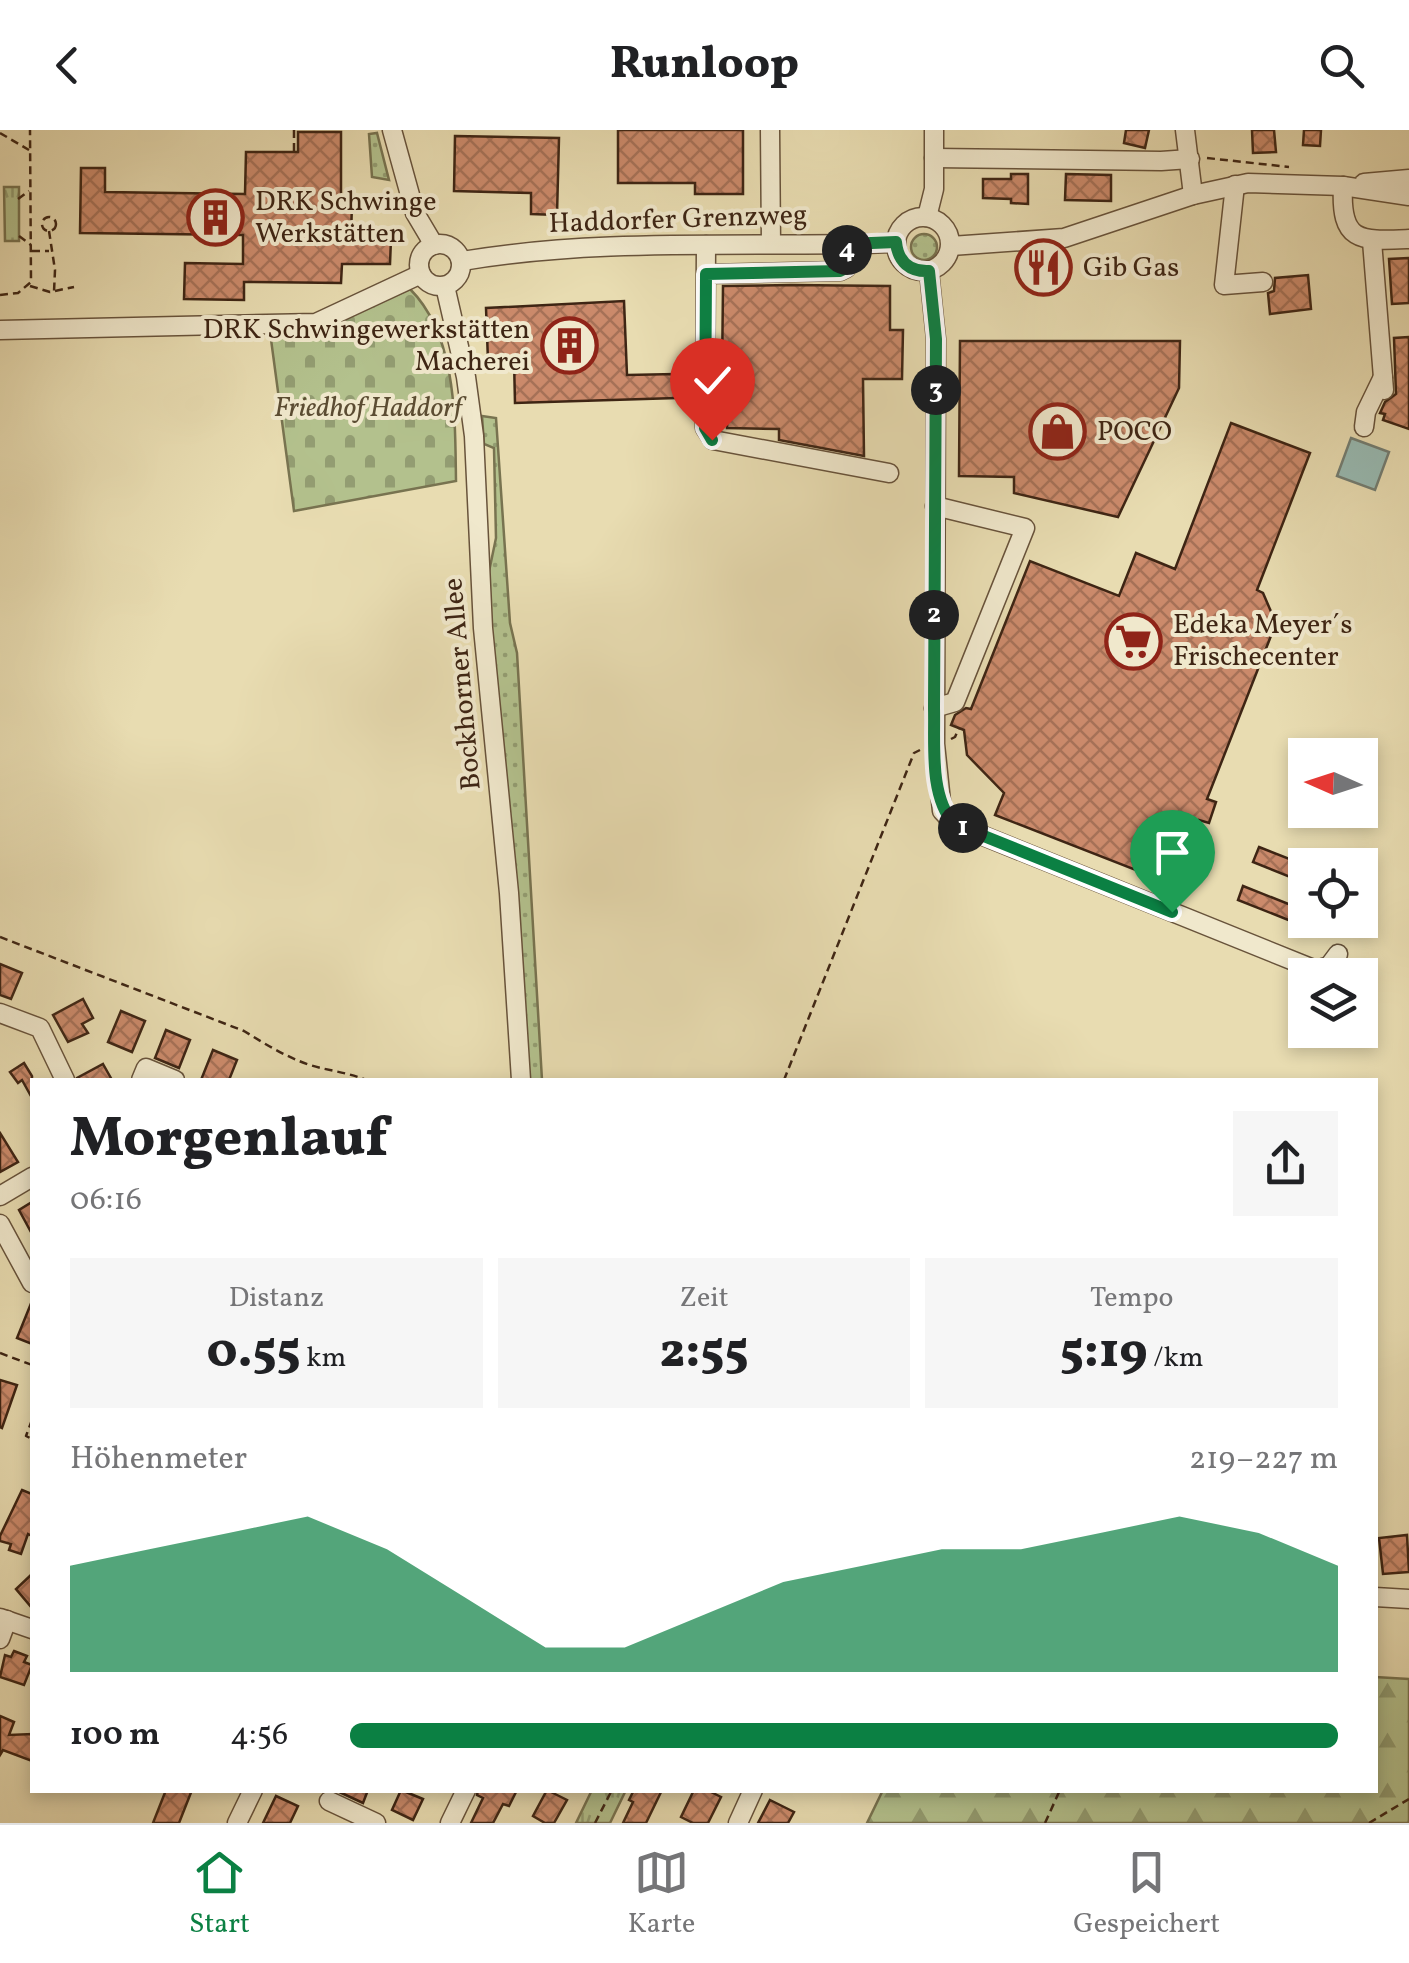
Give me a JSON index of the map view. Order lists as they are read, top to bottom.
{
  "streets": {
    "street": ["Haddorfer Grenzweg", "Bockhorner Allee"]
  },
  "crossings": [
    ["Haddorfer Grenzweg", "Bockhorner Allee"]
  ],
  "parks": ["Friedhof Haddorf"],
  "places": {
    "building": ["DRK Schwinge Werkstätten", "DRK Schwingewerkstätten Macherei"],
    "restaurant": ["Gib Gas"],
    "shop": ["POCO"],
    "supermarket": ["Edeka Meyer´s Frischecenter"]
  },
  "north": "left",
  "page": {
    "header": "Runloop",
    "pins": [
      "4",
      "3",
      "2",
      "1"
    ],
    "heading": ["Morgenlauf", "06:16"],
    "stats": [
      ["Distanz", "0.55 km"],
      ["Zeit", "2:55"],
      ["Tempo", "5:19 /km"]
    ],
    "chart": ["Höhenmeter", "219–227 m"],
    "list": [
      {
        "name": "100 m",
        "note": "4:56"
      }
    ],
    "tabs": ["Start", "Karte", "Gespeichert"]
  }
}
